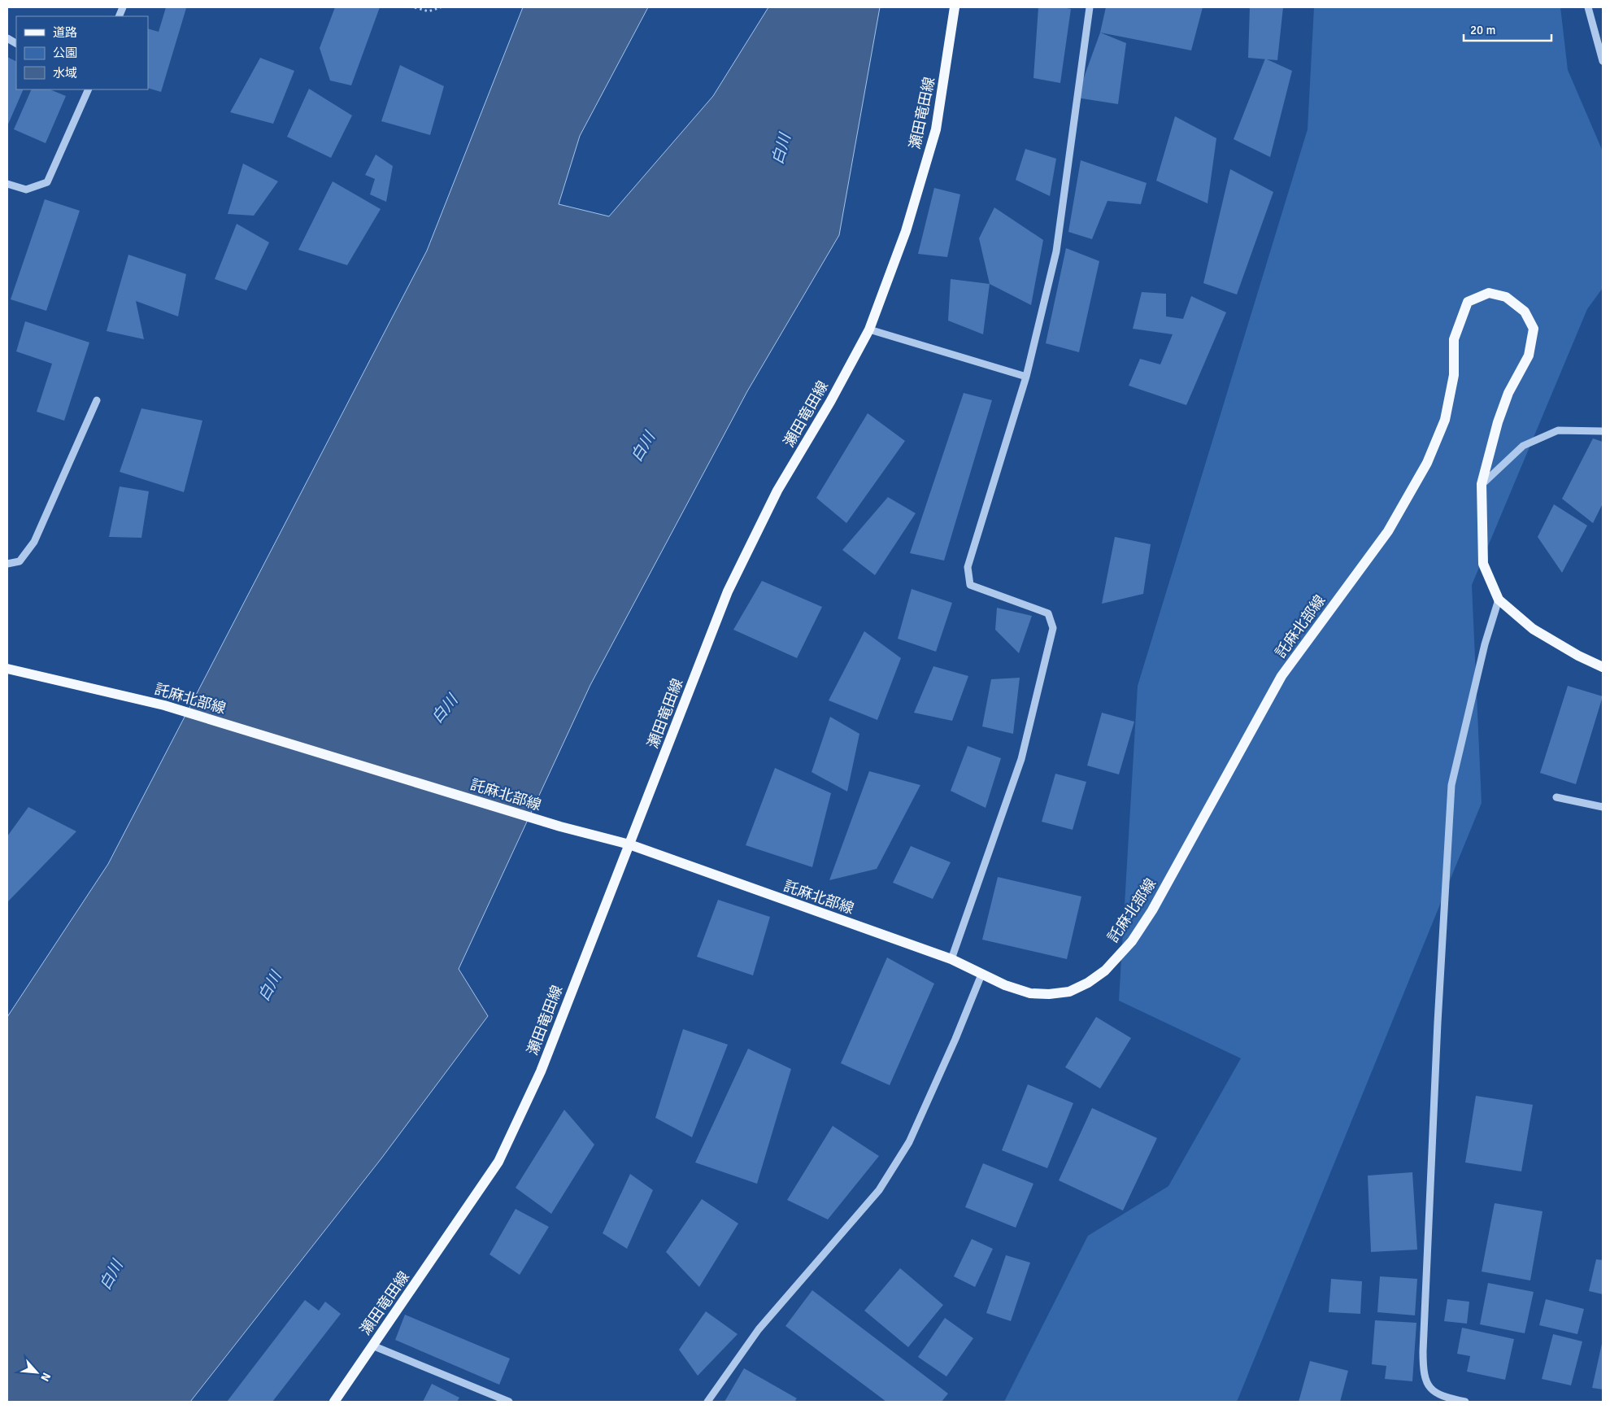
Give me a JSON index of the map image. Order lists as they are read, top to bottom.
{
  "streets": {
    "main road": ["瀬田竜田線", "託麻北部線"]
  },
  "crossings": [
    ["瀬田竜田線", "託麻北部線"]
  ],
  "water": ["白川"],
  "legend": ["道路", "公園", "水域"],
  "scale_bar": "20 m",
  "north": "bottom right"
}
